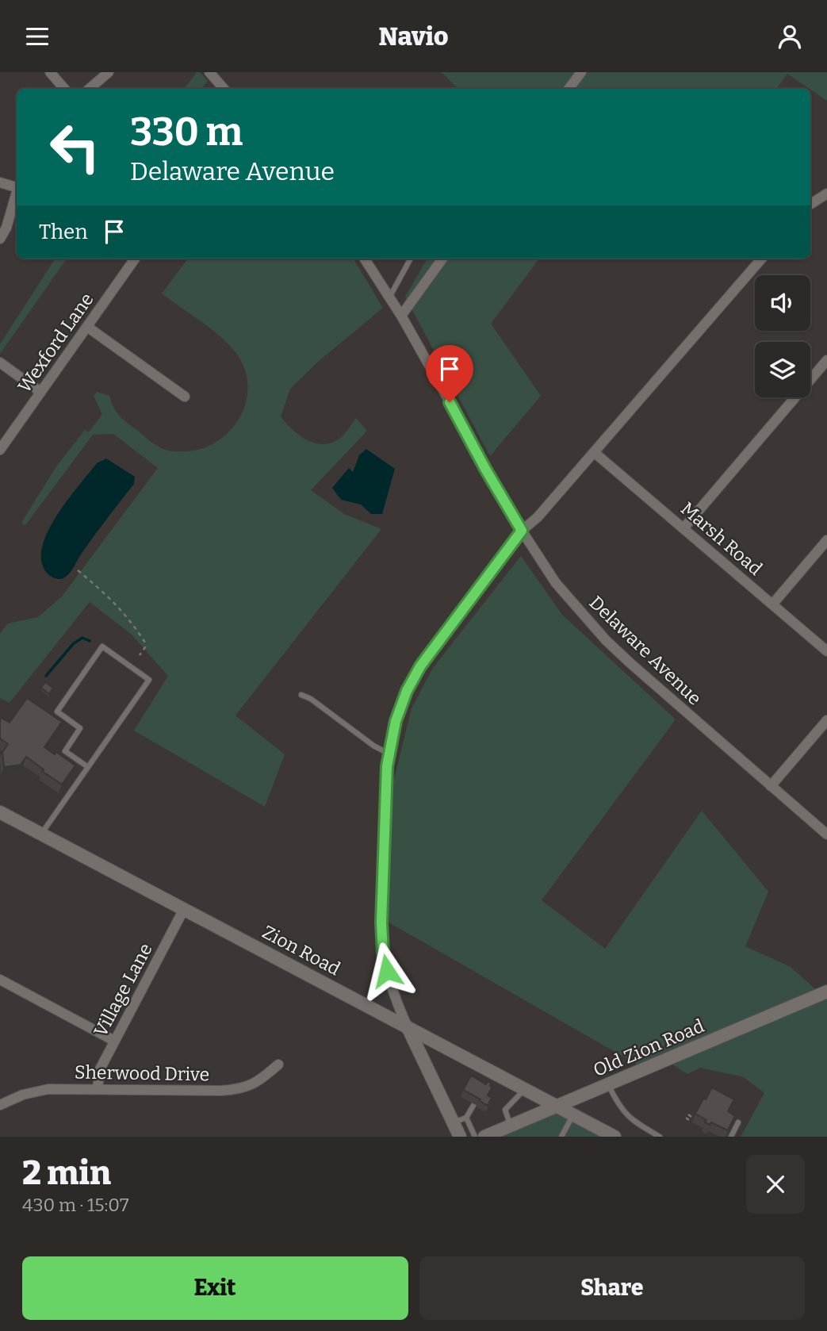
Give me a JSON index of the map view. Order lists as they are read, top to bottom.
{
  "streets": {
    "street": [
      "Wexford Lane",
      "Marsh Road",
      "Delaware Avenue",
      "Zion Road",
      "Village Lane",
      "Old Zion Road",
      "Sherwood Drive"
    ]
  },
  "crossings": [
    ["Zion Road", "Village Lane"],
    ["Zion Road", "Old Zion Road"],
    ["Village Lane", "Sherwood Drive"]
  ],
  "page": {
    "header": "Navio",
    "turn": ["330 m", "Delaware Avenue"],
    "then": "Then",
    "heading": ["2 min", "430 m · 15:07"],
    "buttons": ["Exit", "Share"]
  }
}
